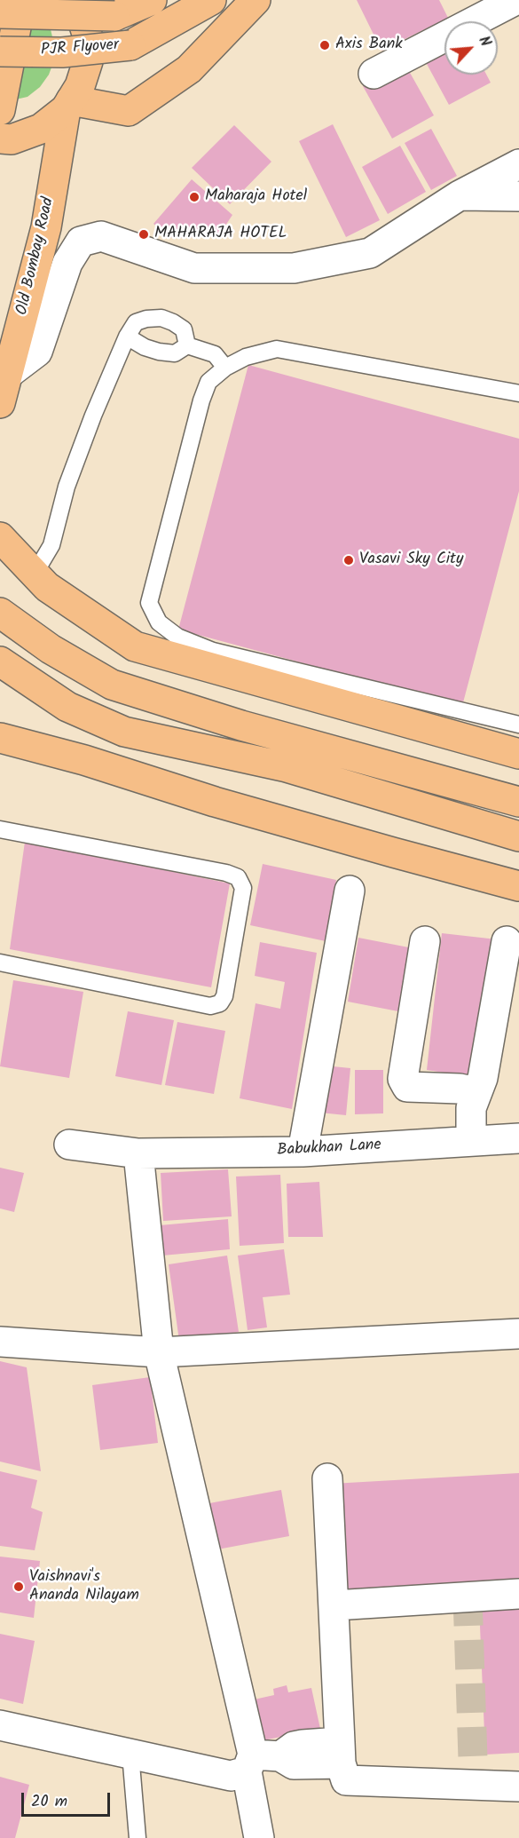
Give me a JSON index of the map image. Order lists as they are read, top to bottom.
{
  "streets": {
    "main road": ["PJR Flyover", "Old Bombay Road"],
    "street": ["Babukhan Lane"]
  },
  "places": [
    "Axis Bank",
    "Maharaja Hotel",
    "MAHARAJA HOTEL",
    "Vasavi Sky City",
    "Vaishnavi's Ananda Nilayam"
  ],
  "scale_bar": "20 m",
  "north": "top right"
}
